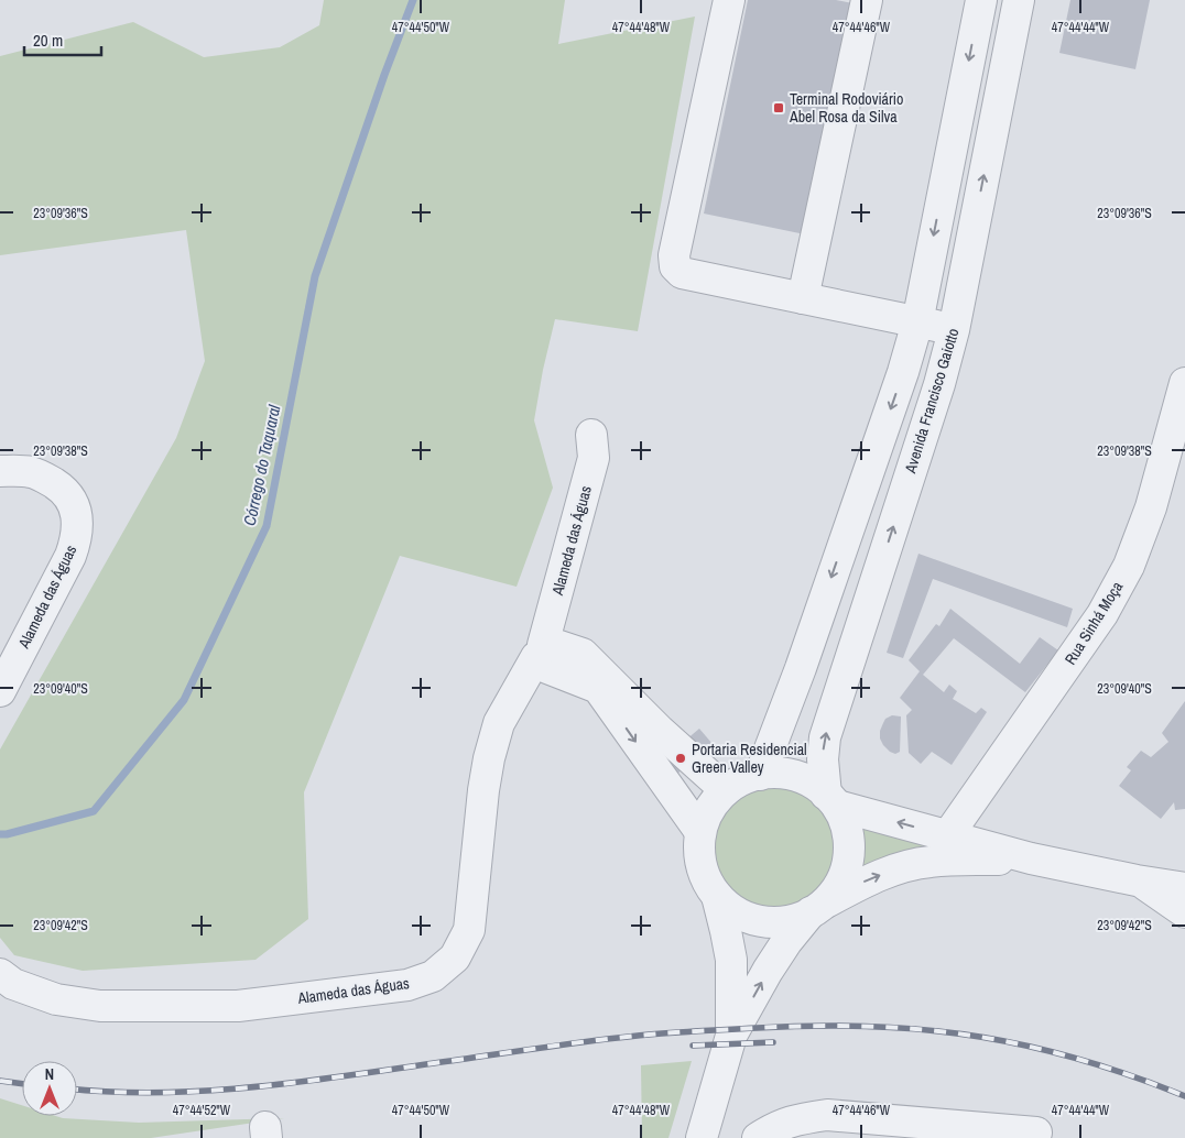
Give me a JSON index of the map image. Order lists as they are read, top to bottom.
{
  "streets": {
    "street": ["Avenida Francisco Gaiotto", "Alameda das Águas", "Rua Sinhá Moça"]
  },
  "water": ["Córrego do Taquaral"],
  "places": {
    "transit": ["Terminal Rodoviário Abel Rosa da Silva"],
    "other": ["Portaria Residencial Green Valley"]
  },
  "scale_bar": "20 m",
  "north": "top",
  "coordinates": [
    "47°44'50\"W",
    "47°44'48\"W",
    "47°44'46\"W",
    "47°44'44\"W",
    "23°09'36\"S",
    "23°09'38\"S",
    "23°09'40\"S",
    "23°09'42\"S",
    "47°44'52\"W"
  ]
}
